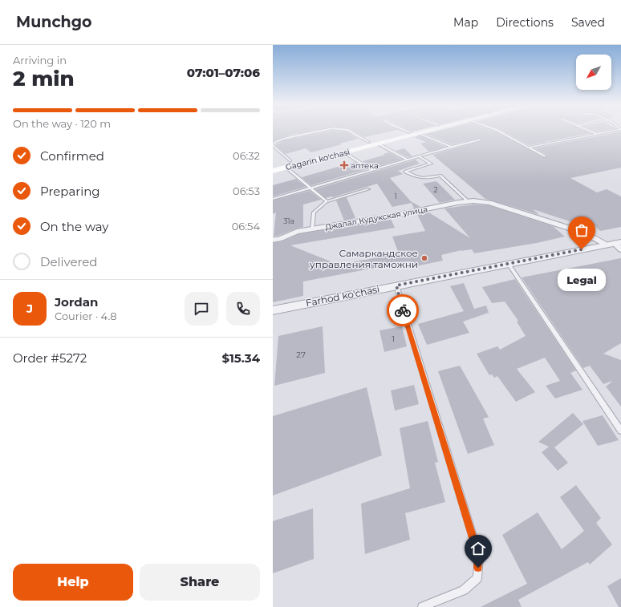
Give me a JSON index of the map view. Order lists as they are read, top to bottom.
{
  "streets": {
    "main road": ["Gagarin ko'chasi"],
    "street": ["Джалал Кудукская улица", "Farhod ko'chasi"]
  },
  "crossings": [
    ["Джалал Кудукская улица", "Farhod ko'chasi"]
  ],
  "places": {
    "health": ["аптека"],
    "other": ["Legal", "Самаркандское управления таможни"]
  },
  "house_numbers": [
    "2",
    "1",
    "31а",
    "1",
    "27"
  ],
  "north": "bottom left",
  "page": {
    "header": "Munchgo",
    "nav": ["Map", "Directions", "Saved"],
    "heading": ["2 min", "Arriving in", "07:01–07:06"],
    "panel": [
      "Jordan",
      "Courier · 4.8",
      "Order #5272",
      "$15.34"
    ],
    "bar": "On the way · 120 m",
    "list": [
      ["Confirmed", "06:32"],
      ["Preparing", "06:53"],
      ["On the way", "06:54"],
      "Delivered"
    ],
    "bubble": "Legal",
    "round": "J",
    "buttons": ["Help", "Share"]
  }
}
